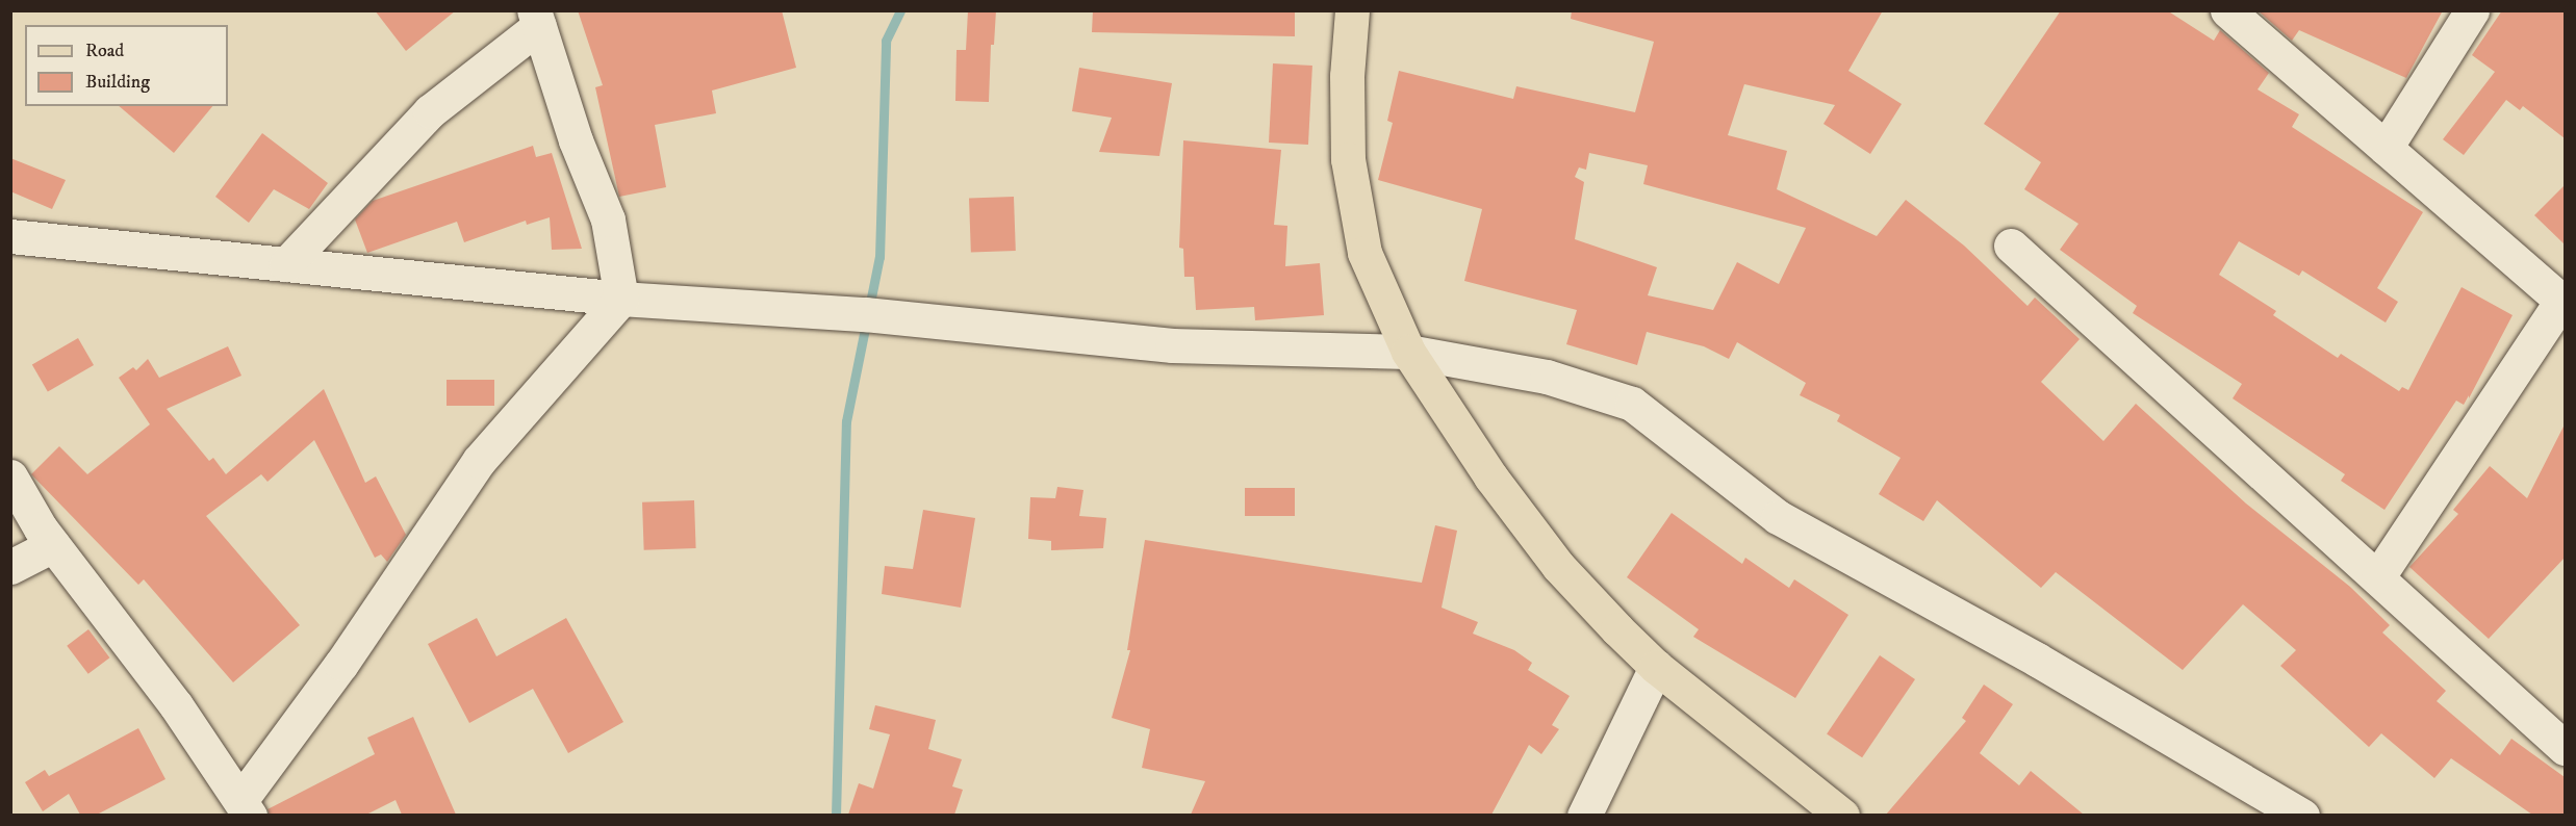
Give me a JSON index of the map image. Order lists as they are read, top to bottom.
{
  "legend": ["Road", "Building"]
}
